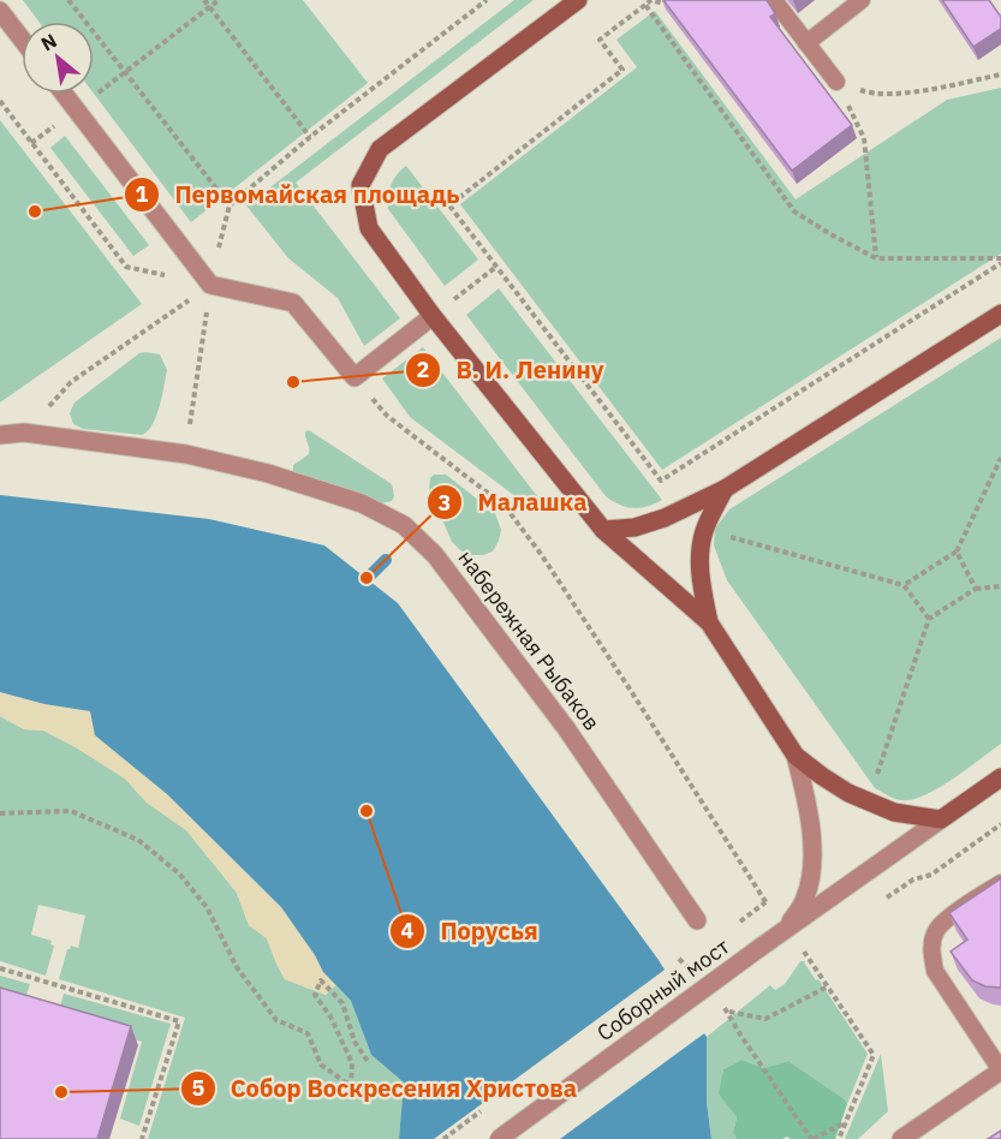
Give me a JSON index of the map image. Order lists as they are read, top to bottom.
{
  "streets": {
    "street": ["набережная Рыбаков", "Соборный мост"]
  },
  "places": [
    "Первомайская площадь",
    "В. И. Ленину",
    "Малашка",
    "Порусья",
    "Собор Воскресения Христова"
  ],
  "north": "top left"
}
